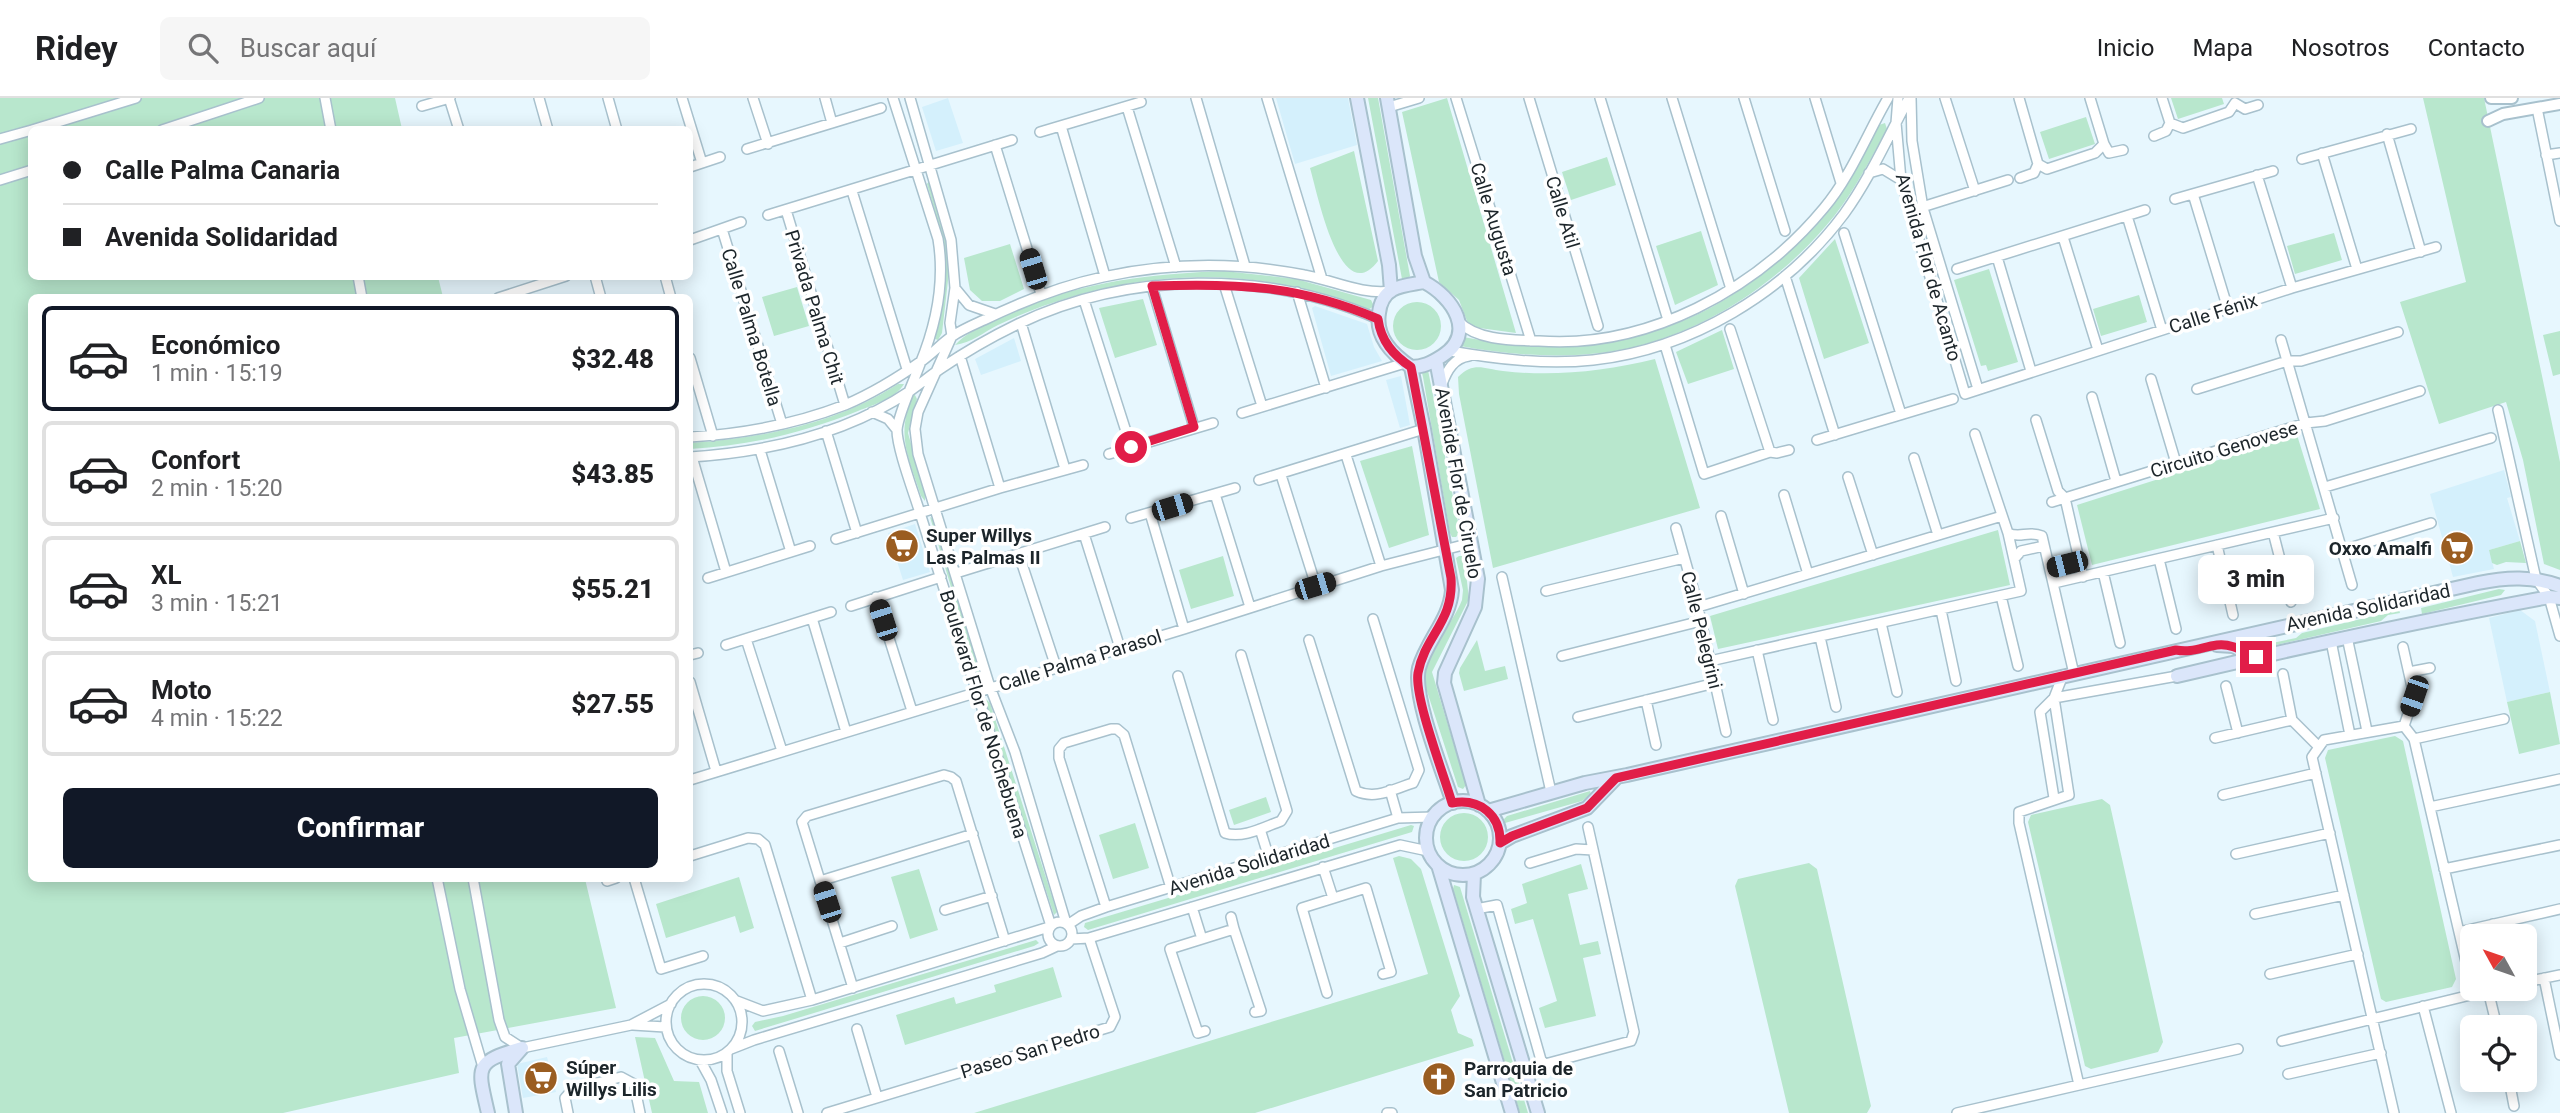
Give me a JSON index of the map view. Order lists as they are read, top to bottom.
{
  "streets": {
    "main road": ["Avenide Flor de Ciruelo", "Avenida Solidaridad"],
    "street": [
      "Calle Atil",
      "Calle Augusta",
      "Avenida Flor de Acanto",
      "Privada Palma Chit",
      "Calle Fénix",
      "Calle Palma Botella",
      "Circuito Genovese",
      "Calle Pelegrini",
      "Calle Palma Parasol",
      "Boulevard Flor de Nochebuena",
      "Paseo San Pedro"
    ]
  },
  "crossings": [
    ["Avenida Flor de Acanto", "Calle Fénix"],
    ["Privada Palma Chit", "Boulevard Flor de Nochebuena"],
    ["Avenide Flor de Ciruelo", "Avenida Solidaridad"],
    ["Avenide Flor de Ciruelo", "Calle Palma Parasol"],
    ["Avenida Solidaridad", "Boulevard Flor de Nochebuena"],
    ["Avenida Solidaridad", "Paseo San Pedro"],
    ["Calle Palma Parasol", "Boulevard Flor de Nochebuena"]
  ],
  "places": {
    "supermarket": ["Super Willys Las Palmas II", "Oxxo Amalfi", "Súper Willys Lilis"],
    "church": ["Parroquia de San Patricio"]
  },
  "north": "top left",
  "page": {
    "header": "Ridey",
    "search": "Buscar aquí",
    "nav": [
      "Inicio",
      "Mapa",
      "Nosotros",
      "Contacto"
    ],
    "banner": ["Calle Palma Canaria", "Avenida Solidaridad"],
    "list": [
      {
        "name": "Económico",
        "note": "1 min · 15:19",
        "value": "$32.48"
      },
      {
        "name": "Confort",
        "note": "2 min · 15:20",
        "value": "$43.85"
      },
      {
        "name": "XL",
        "note": "3 min · 15:21",
        "value": "$55.21"
      },
      {
        "name": "Moto",
        "note": "4 min · 15:22",
        "value": "$27.55"
      }
    ],
    "bubble": "3 min",
    "buttons": "Confirmar"
  }
}
